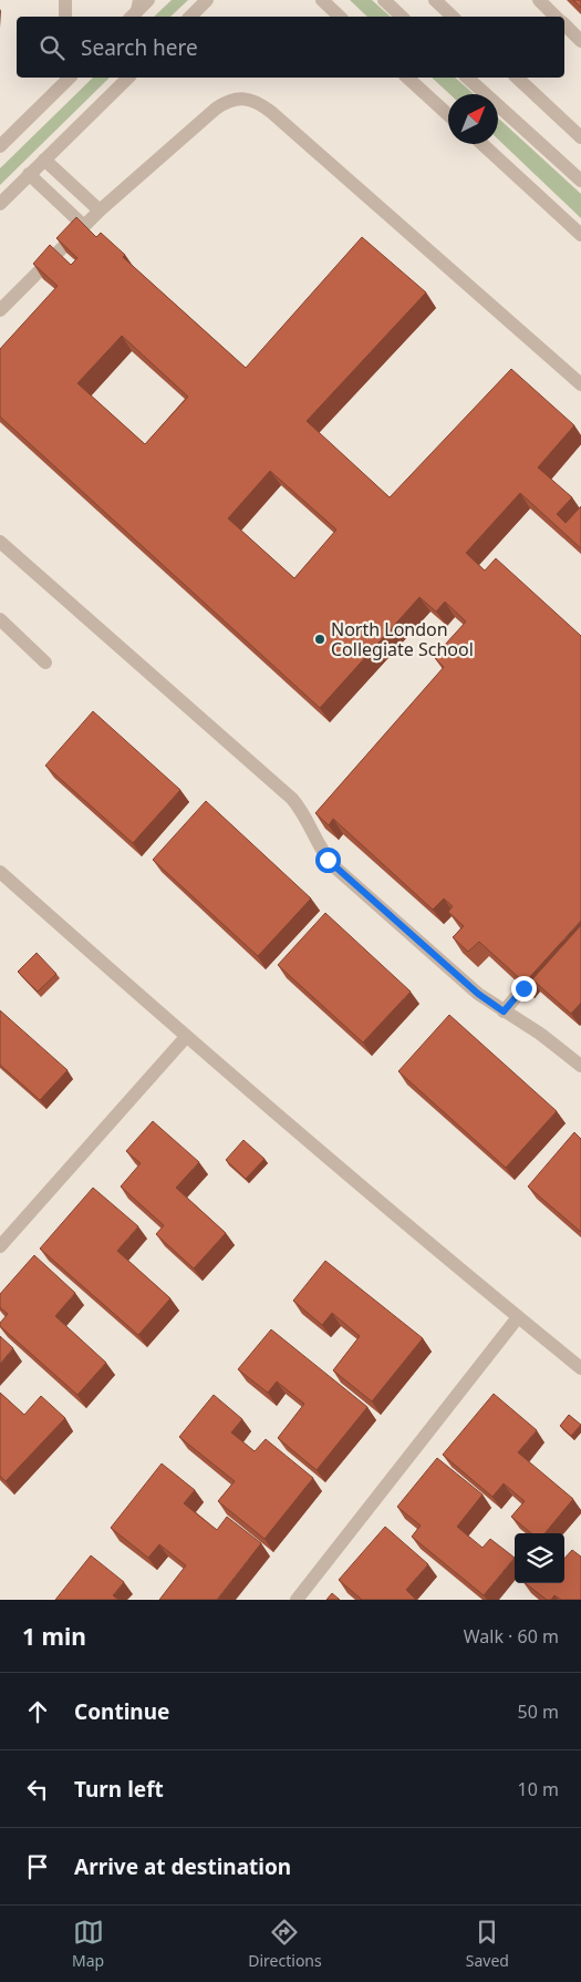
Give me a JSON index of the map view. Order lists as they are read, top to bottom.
{
  "places": ["North London Collegiate School"],
  "north": "top right",
  "page": {
    "search": "Search here",
    "heading": ["1 min", "Walk · 60 m"],
    "list": [
      ["Continue", "50 m"],
      ["Turn left", "10 m"],
      "Arrive at destination"
    ],
    "nav": ["Map", "Directions", "Saved"]
  }
}
